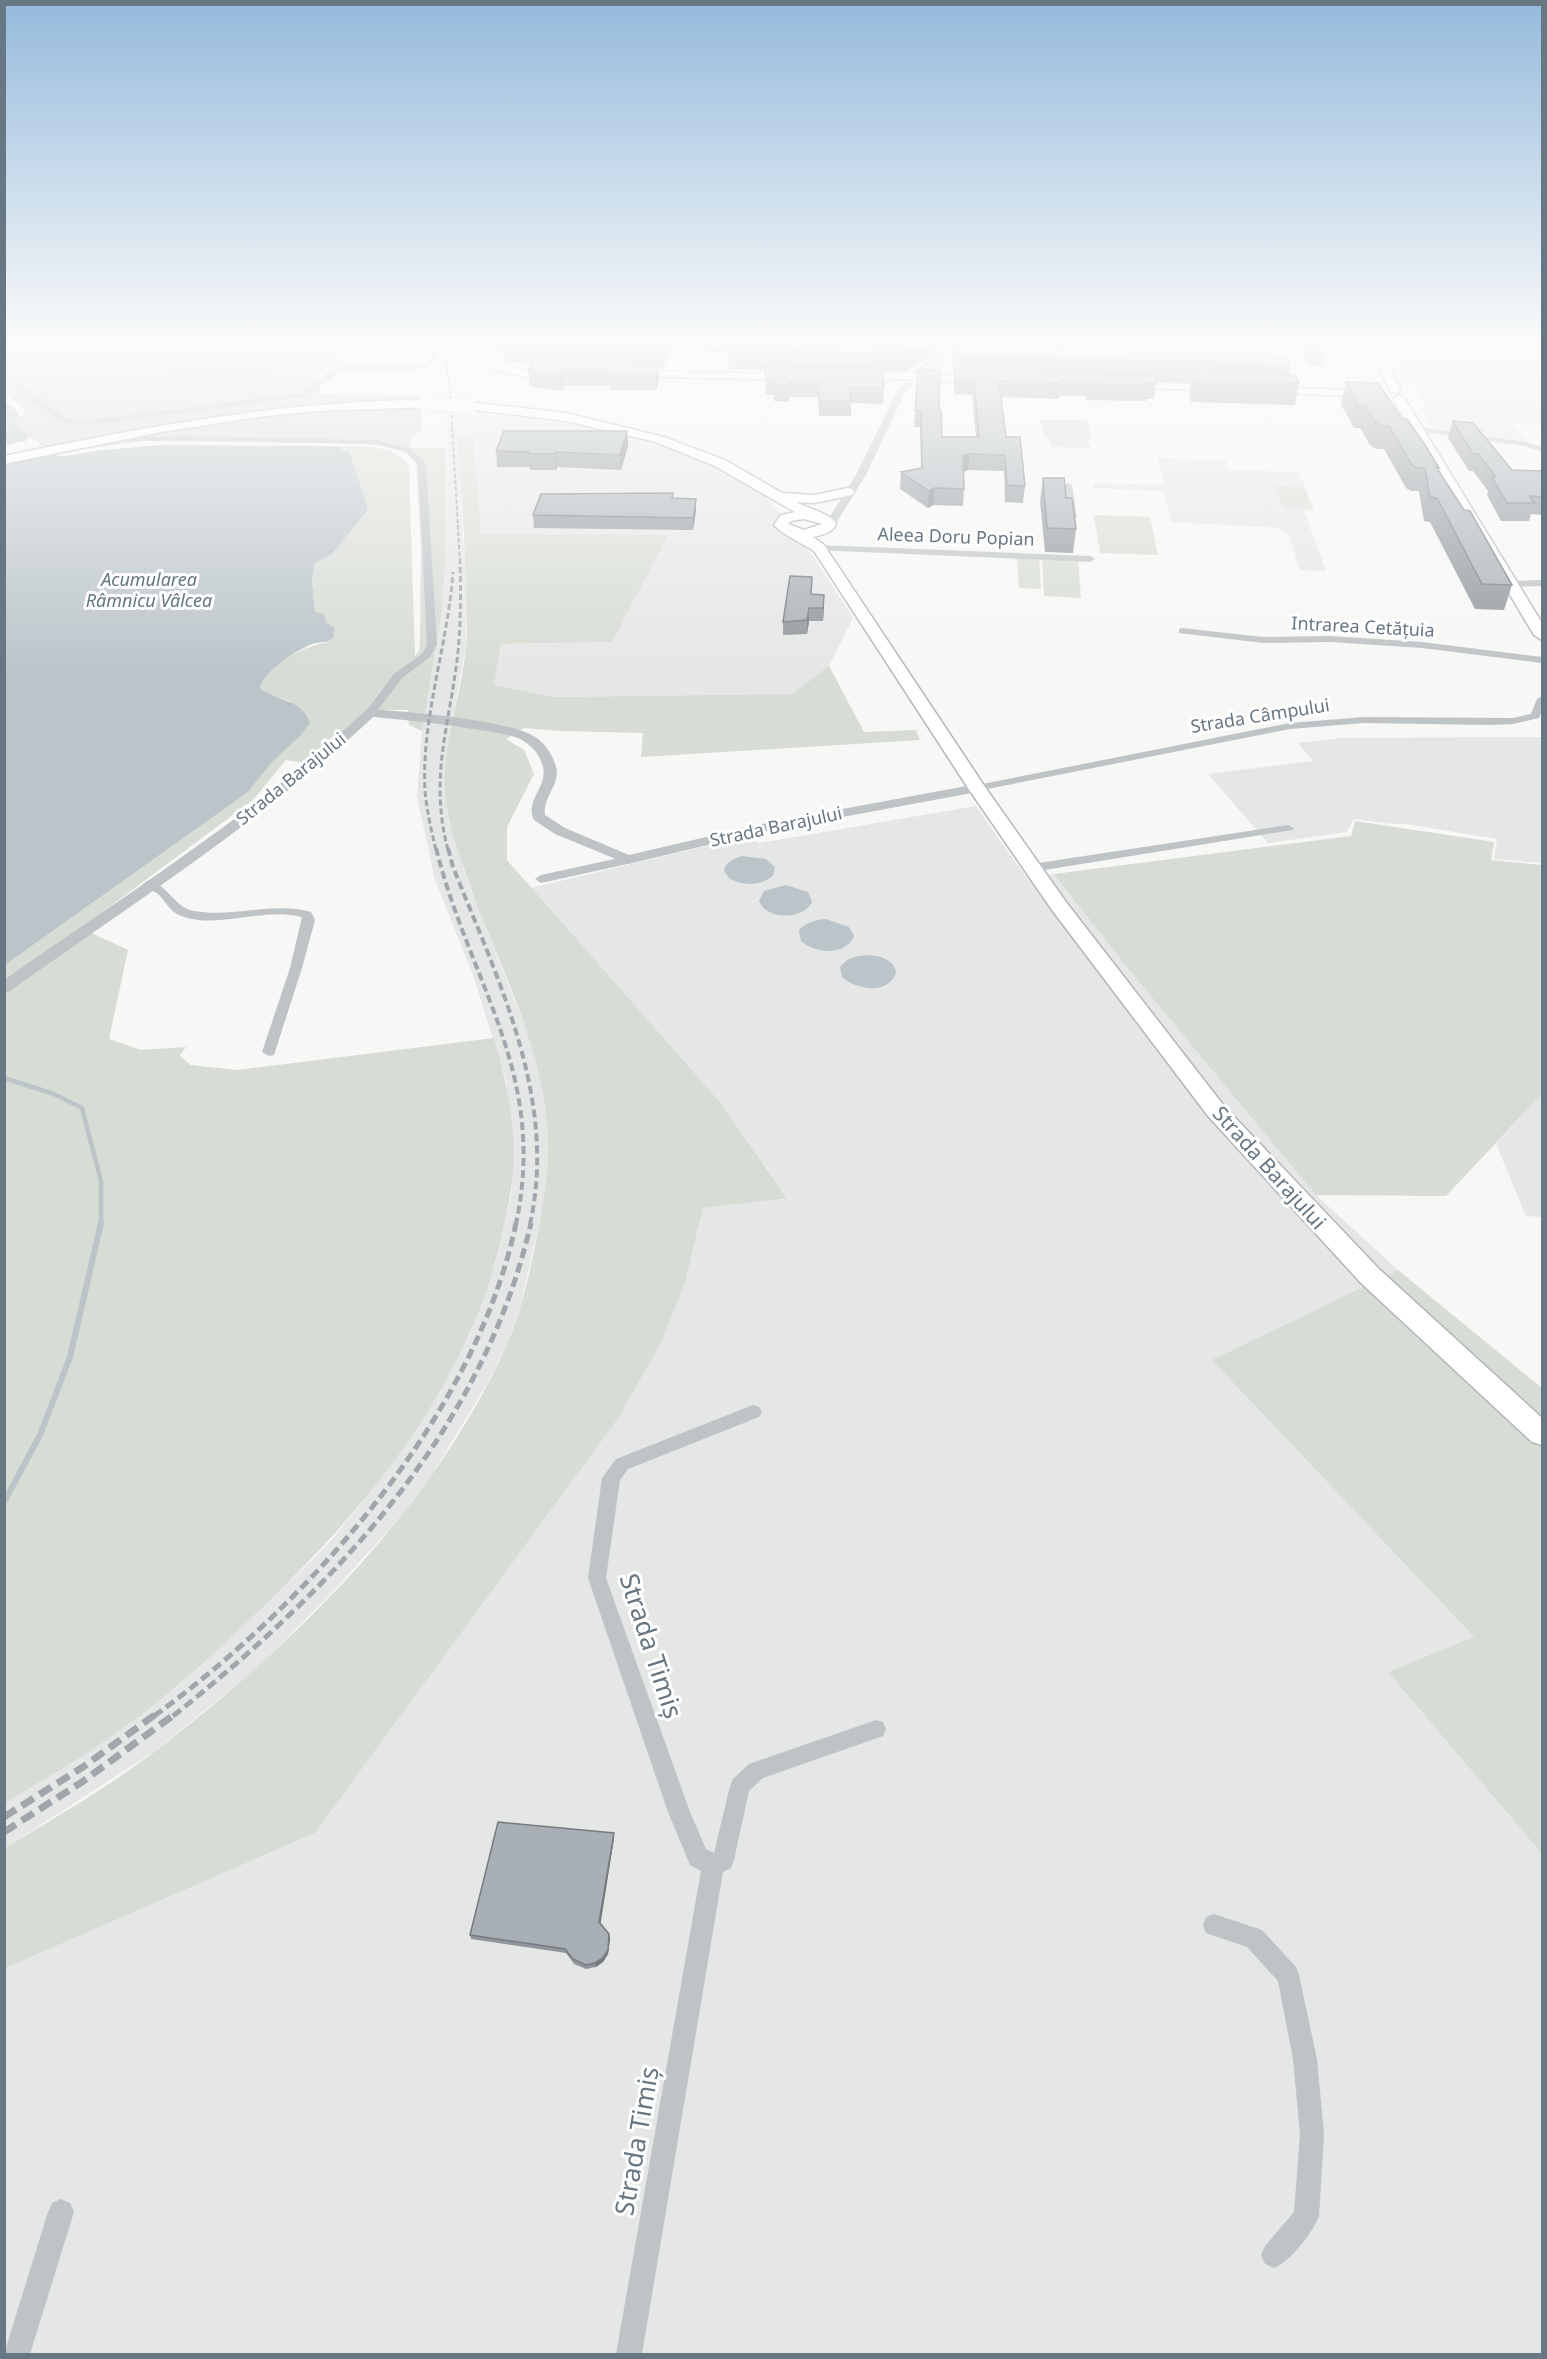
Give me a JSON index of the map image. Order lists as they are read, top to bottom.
{
  "streets": {
    "main road": ["Strada Barajului"],
    "street": [
      "Aleea Doru Popian",
      "Intrarea Cetățuia",
      "Strada Câmpului",
      "Strada Timiș"
    ]
  },
  "crossings": [
    ["Aleea Doru Popian", "Strada Barajului"],
    ["Strada Câmpului", "Strada Barajului"]
  ],
  "water": ["Acumularea Râmnicu Vâlcea"]
}
